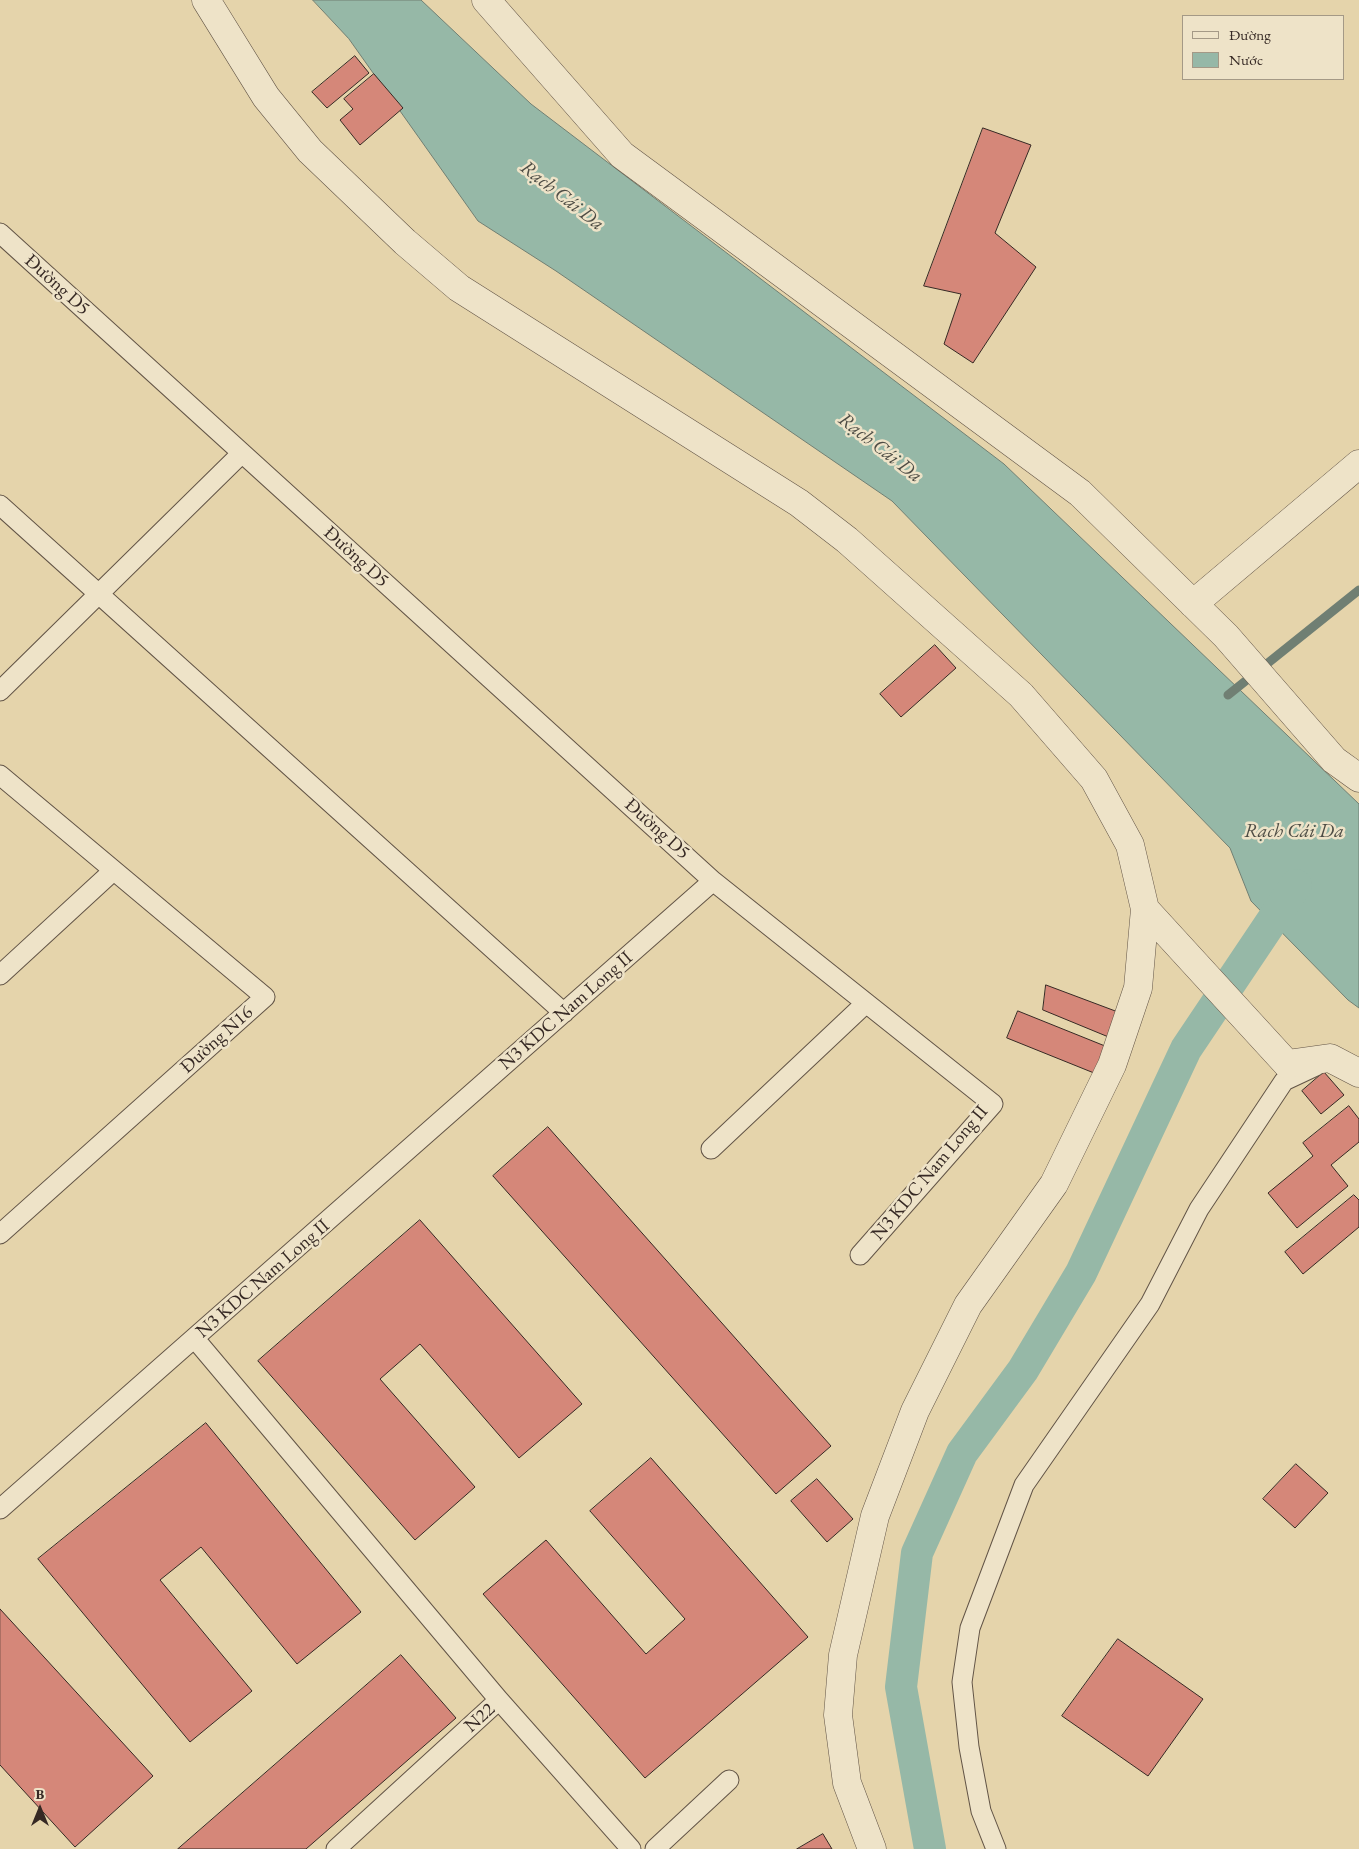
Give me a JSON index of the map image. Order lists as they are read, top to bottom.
{
  "streets": {
    "lane": [
      "Đường D5",
      "N3 KDC Nam Long II",
      "Đường N16",
      "N22"
    ]
  },
  "crossings": [
    ["Đường D5", "N3 KDC Nam Long II"]
  ],
  "water": ["Rạch Cái Da"],
  "legend": ["Đường", "Nước"],
  "north": "top"
}
